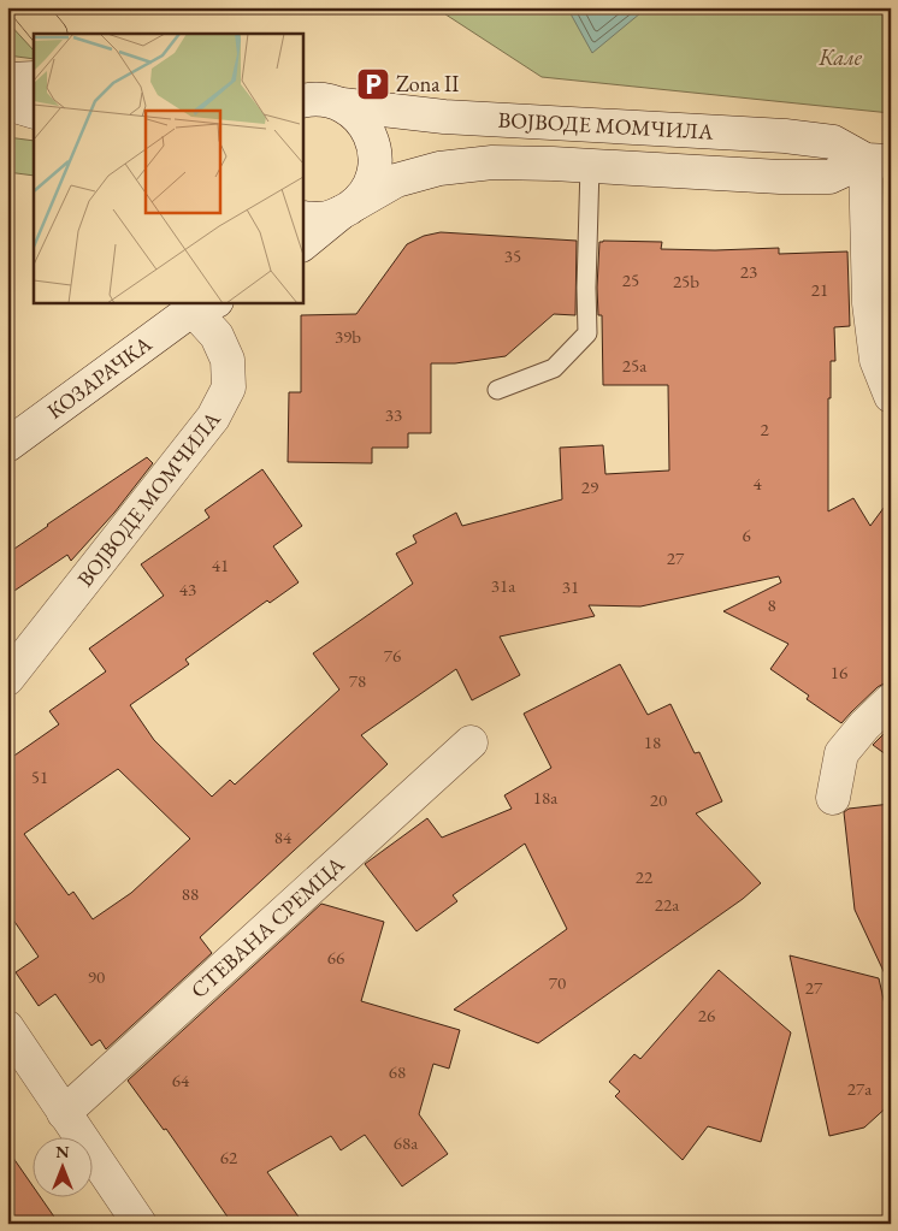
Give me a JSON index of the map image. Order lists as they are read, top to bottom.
{
  "streets": {
    "street": ["ВОЈВОДЕ МОМЧИЛА", "КОЗАРАЧКА", "СТЕВАНА СРЕМЦА"]
  },
  "crossings": [
    ["ВОЈВОДЕ МОМЧИЛА", "КОЗАРАЧКА"]
  ],
  "parks": ["Кале"],
  "places": {
    "parking": ["Zona II"]
  },
  "house_numbers": [
    "35",
    "23",
    "25",
    "25b",
    "21",
    "39b",
    "25a",
    "33",
    "2",
    "4",
    "29",
    "6",
    "27",
    "41",
    "31a",
    "31",
    "43",
    "8",
    "76",
    "16",
    "78",
    "18",
    "51",
    "18a",
    "20",
    "84",
    "22",
    "88",
    "22a",
    "66",
    "90",
    "70",
    "27",
    "26",
    "68",
    "64",
    "27a",
    "68a",
    "62"
  ],
  "north": "top"
}
